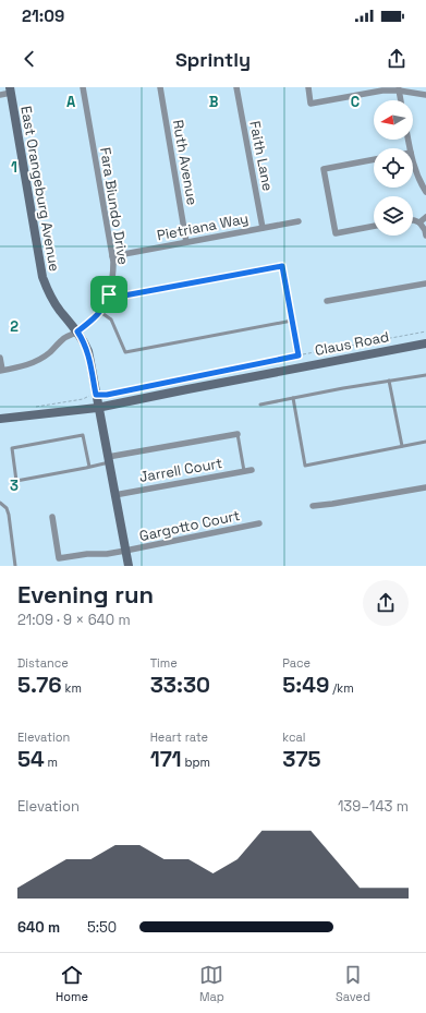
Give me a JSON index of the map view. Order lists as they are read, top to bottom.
{
  "streets": {
    "street": [
      "Faith Lane",
      "Ruth Avenue",
      "East Orangeburg Avenue",
      "Fara Biundo Drive",
      "Pietriana Way",
      "Claus Road",
      "Jarrell Court",
      "Gargotto Court"
    ]
  },
  "crossings": [
    ["Faith Lane", "Pietriana Way"],
    ["Ruth Avenue", "Pietriana Way"],
    ["East Orangeburg Avenue", "Fara Biundo Drive"],
    ["East Orangeburg Avenue", "Claus Road"],
    ["East Orangeburg Avenue", "Jarrell Court"],
    ["East Orangeburg Avenue", "Gargotto Court"],
    ["Fara Biundo Drive", "Pietriana Way"]
  ],
  "north": "left",
  "page": {
    "status": "21:09",
    "header": "Sprintly",
    "heading": ["Evening run", "21:09 · 9 × 640 m"],
    "stats": [
      ["Distance", "5.76 km"],
      ["Time", "33:30"],
      ["Pace", "5:49 /km"],
      ["Elevation", "54 m"],
      ["Heart rate", "171 bpm"],
      ["kcal", "375"]
    ],
    "chart": ["Elevation", "139–143 m"],
    "list": [
      {
        "name": "640 m",
        "note": "5:50"
      }
    ],
    "tabs": ["Home", "Map", "Saved"]
  },
  "grid": {
    "columns": ["A", "B", "C"],
    "rows": ["1", "2", "3"]
  }
}
